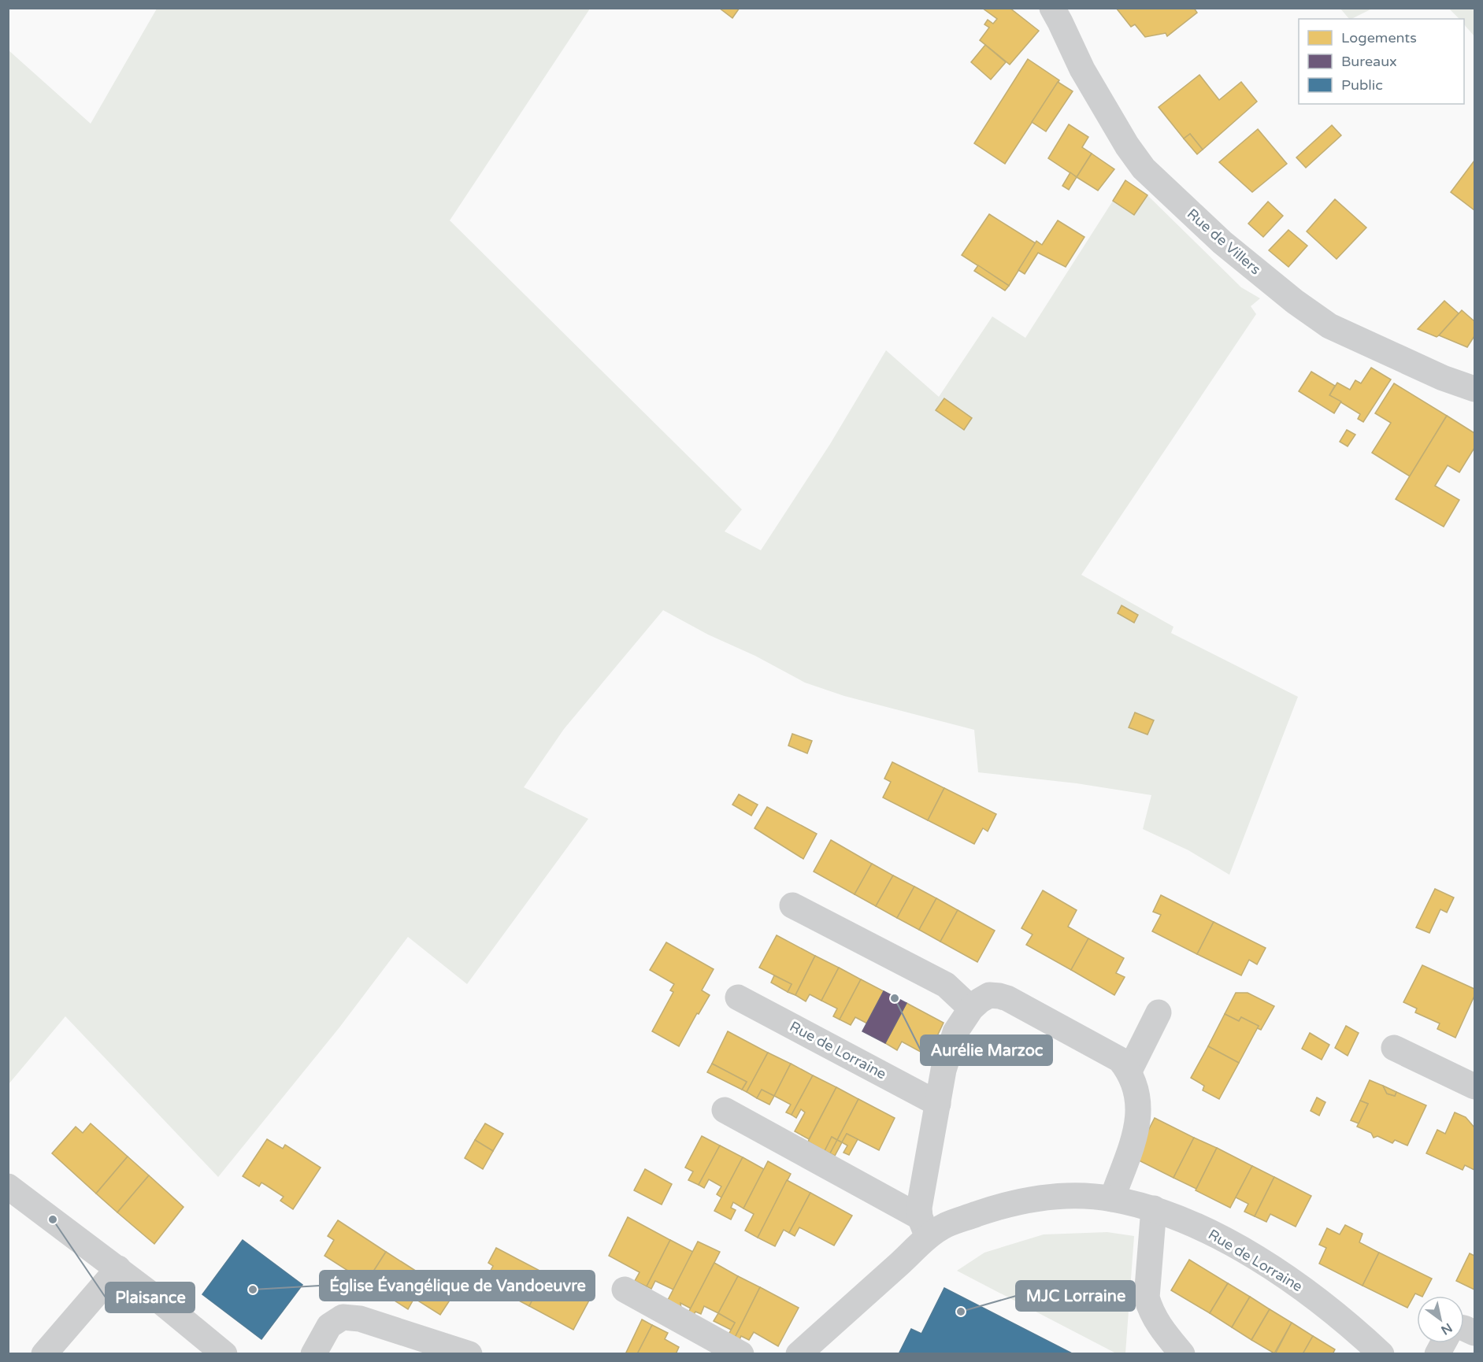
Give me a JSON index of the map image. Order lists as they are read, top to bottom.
{
  "streets": {
    "street": ["Rue de Villers", "Rue de Lorraine"]
  },
  "places": [
    "Aurélie Marzoc",
    "Plaisance",
    "Église Évangélique de Vandoeuvre",
    "MJC Lorraine"
  ],
  "legend": ["Logements", "Bureaux", "Public"],
  "north": "bottom right"
}
